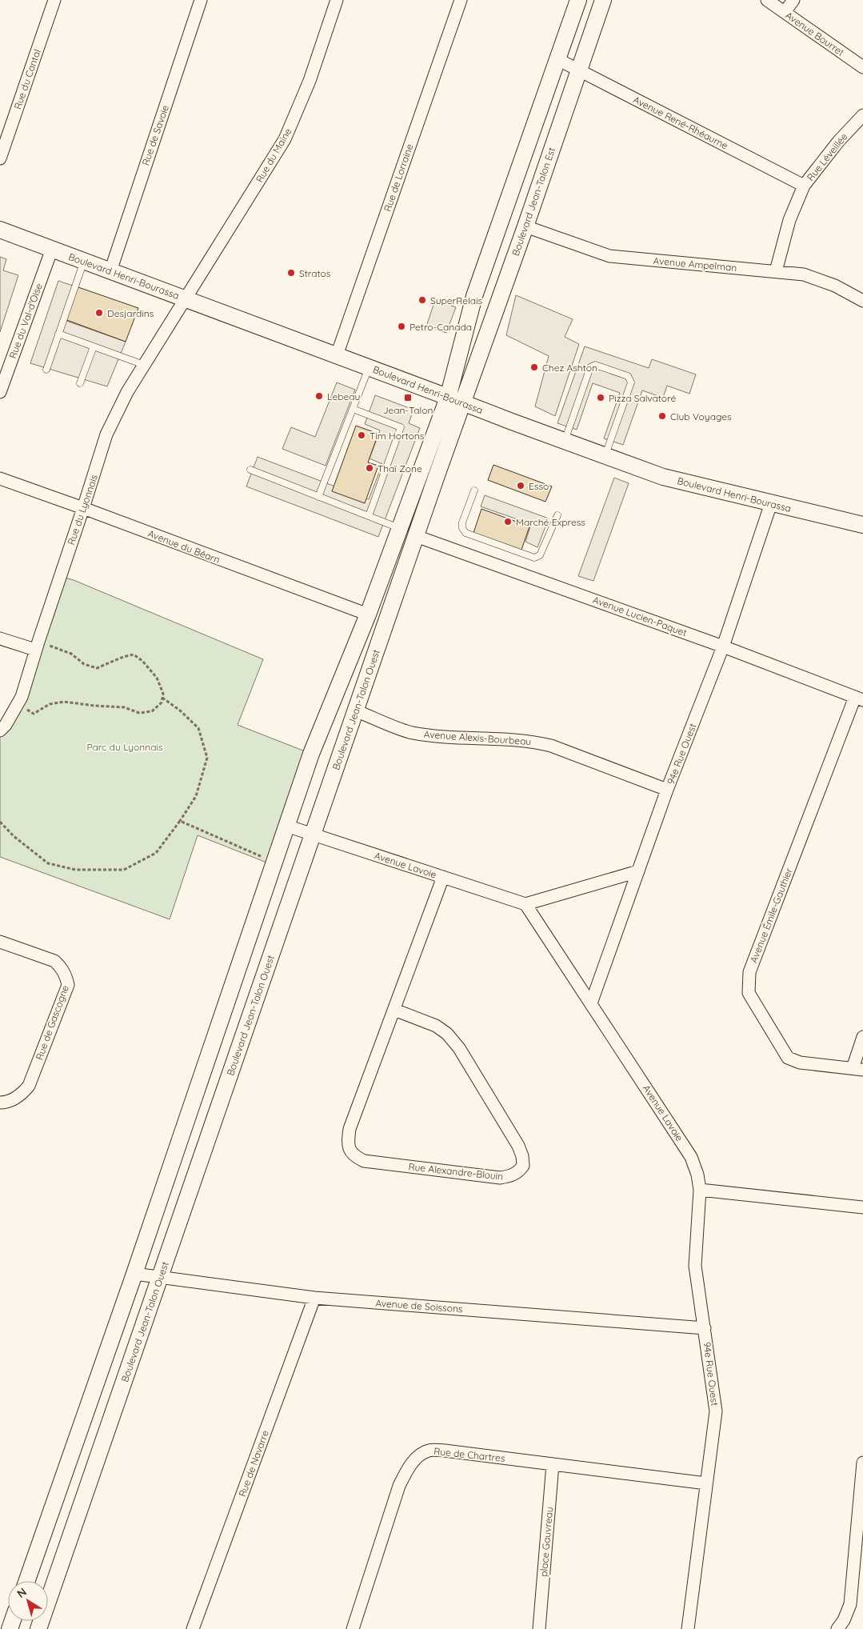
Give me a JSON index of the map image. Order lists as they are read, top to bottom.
{
  "streets": {
    "street": [
      "Avenue Bourret",
      "Rue du Cantal",
      "Avenue René-Rhéaume",
      "Rue de Savoie",
      "Rue du Maine",
      "Rue Léveillée",
      "Rue de Lorraine",
      "Boulevard Jean-Talon Est",
      "Avenue Ampelman",
      "Boulevard Henri-Bourassa",
      "Rue du Val-d'Oise",
      "Rue du Lyonnais",
      "Avenue du Béarn",
      "Avenue Lucien-Paquet",
      "Boulevard Jean-Talon Ouest",
      "Avenue Alexis-Bourbeau",
      "94e Rue Ouest",
      "Avenue Lavoie",
      "Avenue Émile-Gauthier",
      "Rue de Gascogne",
      "Rue Alexandre-Blouin",
      "Avenue de Soissons",
      "Rue de Chartres",
      "Rue de Navarre",
      "place Gauvreau"
    ]
  },
  "crossings": [
    ["Avenue René-Rhéaume", "Rue Léveillée"],
    ["Avenue René-Rhéaume", "Boulevard Jean-Talon Est"],
    ["Rue de Savoie", "Boulevard Henri-Bourassa"],
    ["Rue du Maine", "Boulevard Henri-Bourassa"],
    ["Rue du Maine", "Rue du Lyonnais"],
    ["Rue Léveillée", "Avenue Ampelman"],
    ["Rue de Lorraine", "Boulevard Henri-Bourassa"],
    ["Boulevard Jean-Talon Est", "Avenue Ampelman"],
    ["Boulevard Jean-Talon Est", "Boulevard Henri-Bourassa"],
    ["Boulevard Jean-Talon Est", "Boulevard Jean-Talon Ouest"],
    ["Boulevard Henri-Bourassa", "Rue du Val-d'Oise"],
    ["Boulevard Henri-Bourassa", "Rue du Lyonnais"],
    ["Boulevard Henri-Bourassa", "Boulevard Jean-Talon Ouest"],
    ["Boulevard Henri-Bourassa", "94e Rue Ouest"],
    ["Rue du Lyonnais", "Avenue du Béarn"],
    ["Avenue Lucien-Paquet", "Boulevard Jean-Talon Ouest"],
    ["Avenue Lucien-Paquet", "94e Rue Ouest"],
    ["Avenue Lucien-Paquet", "Avenue Émile-Gauthier"],
    ["Boulevard Jean-Talon Ouest", "Avenue Alexis-Bourbeau"],
    ["Boulevard Jean-Talon Ouest", "Avenue Lavoie"],
    ["Boulevard Jean-Talon Ouest", "Avenue de Soissons"],
    ["Avenue Alexis-Bourbeau", "94e Rue Ouest"],
    ["94e Rue Ouest", "Avenue Lavoie"],
    ["94e Rue Ouest", "Avenue de Soissons"],
    ["94e Rue Ouest", "Rue de Chartres"],
    ["Avenue Lavoie", "Rue Alexandre-Blouin"],
    ["Avenue de Soissons", "Rue de Navarre"],
    ["Rue de Chartres", "place Gauvreau"]
  ],
  "parks": ["Parc du Lyonnais"],
  "places": {
    "other": [
      "Stratos",
      "SuperRelais",
      "Desjardins",
      "Petro-Canada",
      "Chez Ashton",
      "Lebeau",
      "Pizza Salvatoré",
      "Club Voyages",
      "Tim Hortons",
      "Thaï Zone",
      "Esso",
      "Marché Express"
    ],
    "transit": ["Jean-Talon"]
  },
  "north": "top left"
}
